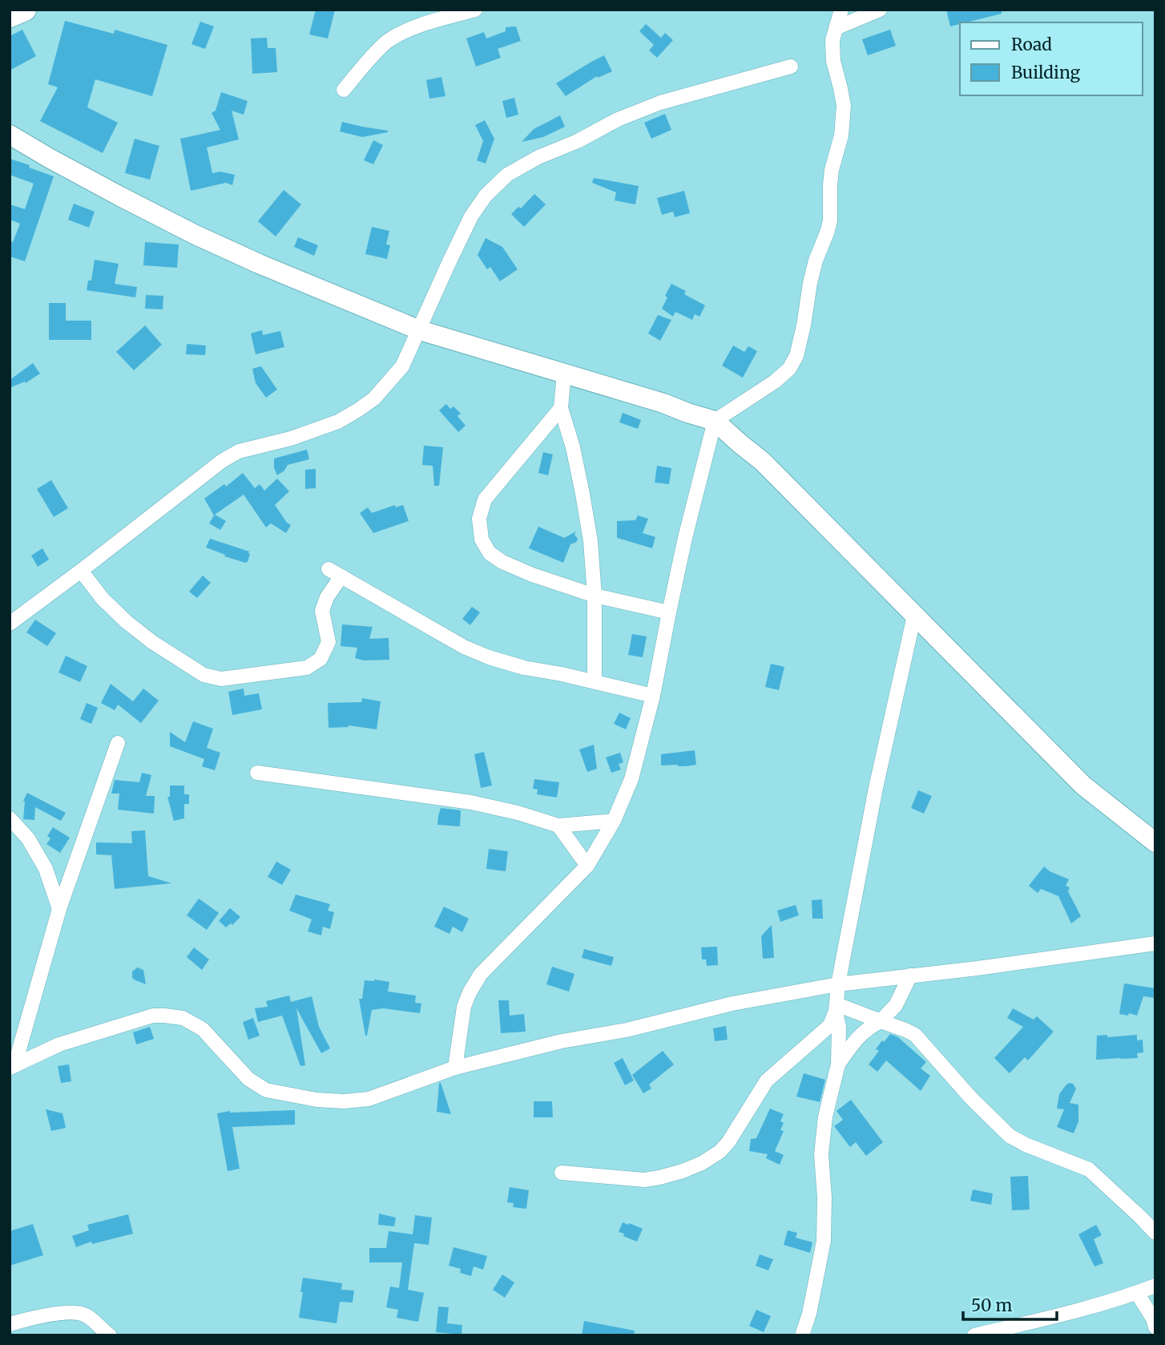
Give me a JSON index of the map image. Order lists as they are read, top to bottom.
{
  "legend": ["Road", "Building"],
  "scale_bar": "50 m"
}
